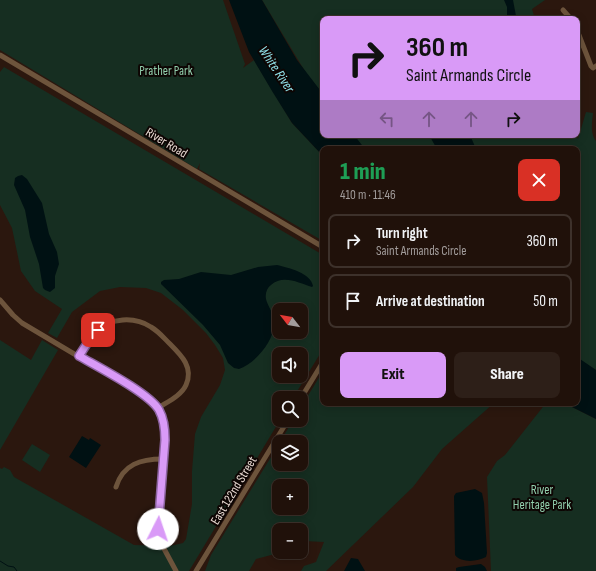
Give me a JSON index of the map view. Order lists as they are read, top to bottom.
{
  "streets": {
    "street": ["River Road", "East 122nd Street"]
  },
  "water": ["White River"],
  "parks": ["Prather Park", "River Heritage Park"],
  "north": "top left",
  "page": {
    "turn": ["360 m", "Saint Armands Circle"],
    "heading": ["1 min", "410 m · 11:46"],
    "list": [
      {
        "name": "Turn right",
        "note": "Saint Armands Circle",
        "value": "360 m"
      },
      {
        "name": "Arrive at destination",
        "value": "50 m"
      }
    ],
    "map_buttons": ["+", "−"],
    "buttons": ["Exit", "Share"]
  }
}
